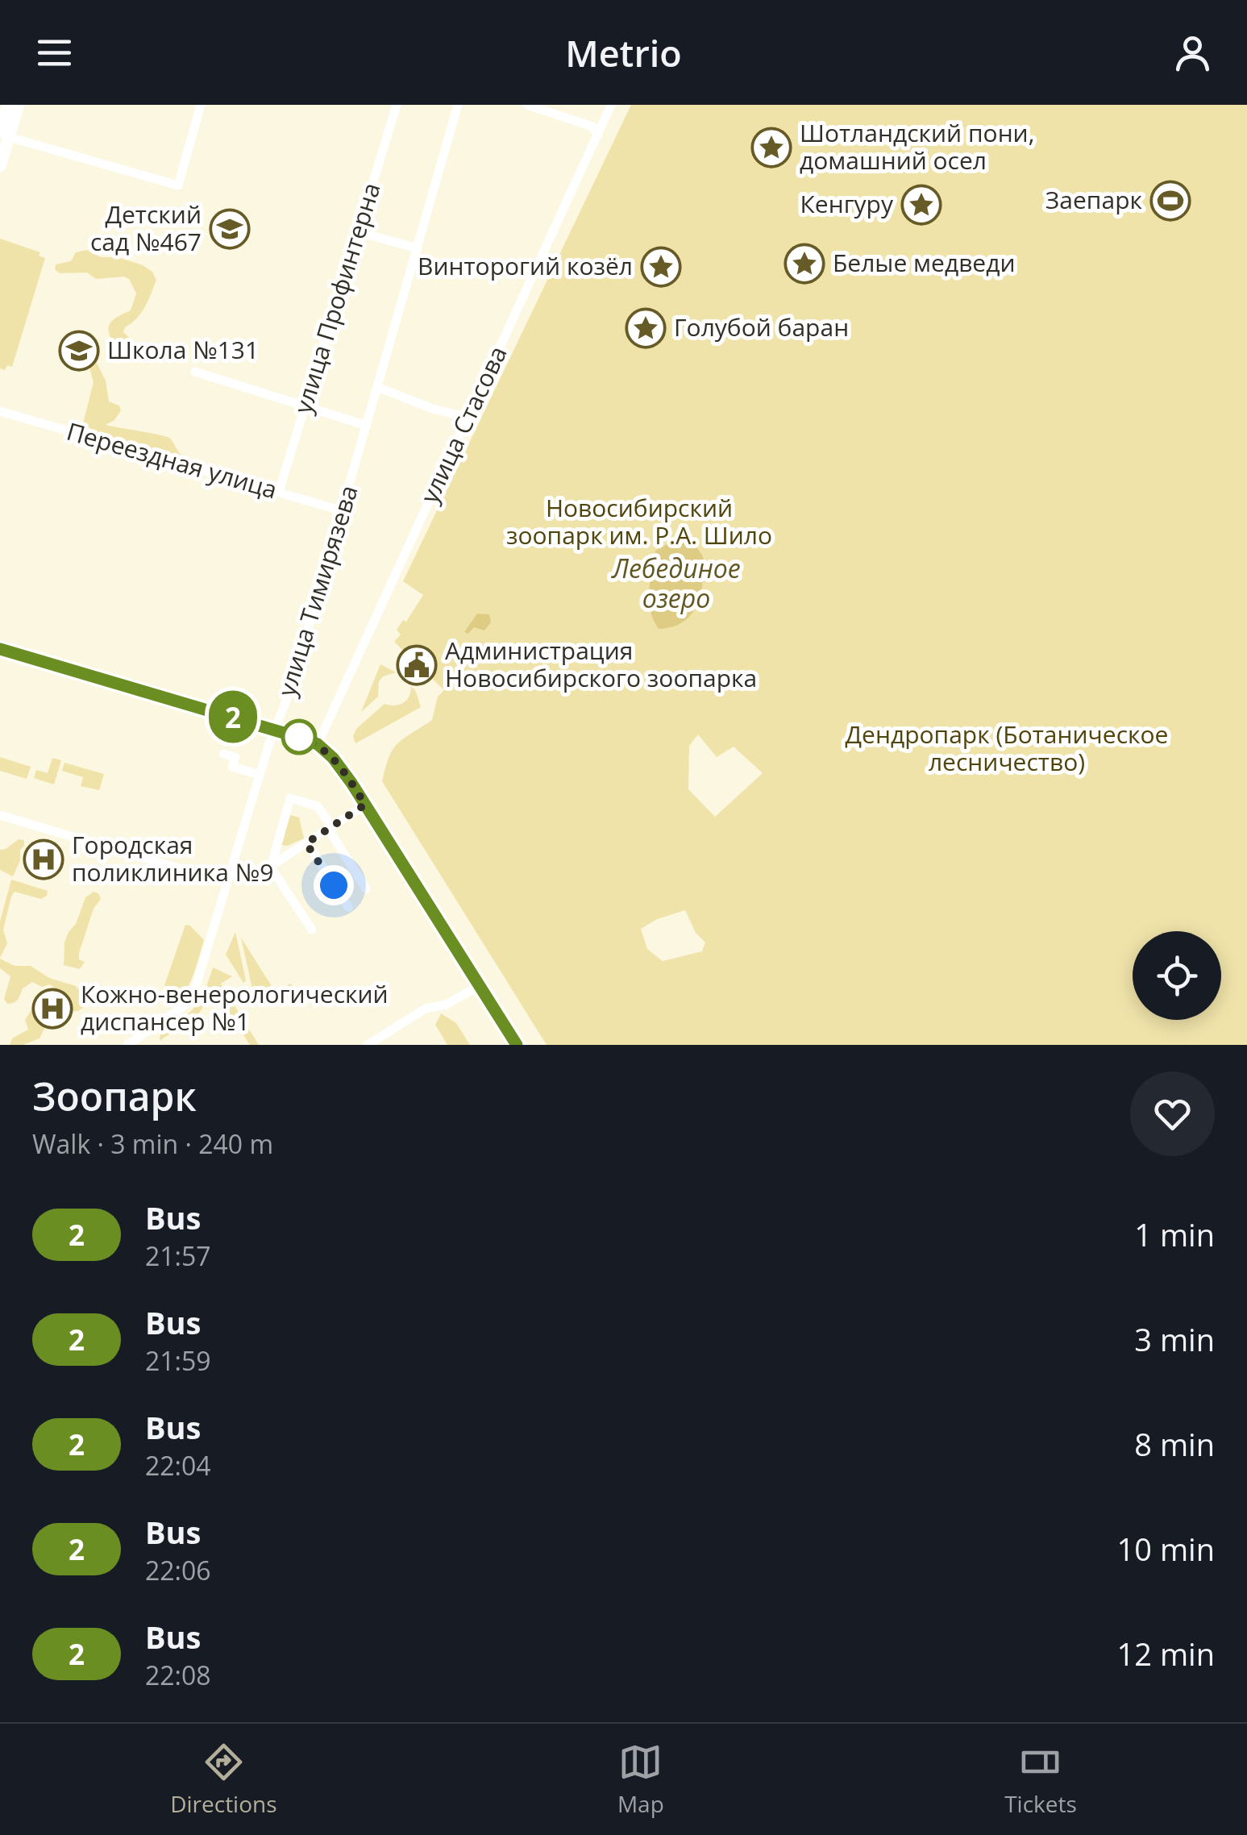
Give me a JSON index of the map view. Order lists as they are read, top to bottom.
{
  "streets": {
    "street": [
      "улица Профинтерна",
      "улица Стасова",
      "Переездная улица",
      "улица Тимирязева"
    ]
  },
  "crossings": [
    ["улица Профинтерна", "Переездная улица"],
    ["Переездная улица", "улица Тимирязева"]
  ],
  "water": ["Лебединое озеро"],
  "parks": ["Новосибирский зоопарк им. Р.А. Шило", "Дендропарк (Ботаническое лесничество)"],
  "places": {
    "place": [
      "Шотландский пони, домашний осел",
      "Кенгуру",
      "Белые медведи",
      "Винторогий козёл",
      "Голубой баран"
    ],
    "sports": ["Заепарк"],
    "school or university": ["Детский сад №467", "Школа №131"],
    "public building": ["Администрация Новосибирского зоопарка"],
    "hospital": ["Городская поликлиника №9", "Кожно-венерологический диспансер №1"]
  },
  "lines": ["bus line 2"],
  "page": {
    "header": "Metrio",
    "on_map": "2",
    "heading": ["Зоопарк", "Walk · 3 min · 240 m"],
    "list": [
      {
        "mark": "2",
        "name": "Bus",
        "note": "21:57",
        "value": "1 min"
      },
      {
        "mark": "2",
        "name": "Bus",
        "note": "21:59",
        "value": "3 min"
      },
      {
        "mark": "2",
        "name": "Bus",
        "note": "22:04",
        "value": "8 min"
      },
      {
        "mark": "2",
        "name": "Bus",
        "note": "22:06",
        "value": "10 min"
      },
      {
        "mark": "2",
        "name": "Bus",
        "note": "22:08",
        "value": "12 min"
      }
    ],
    "tabs": ["Directions", "Map", "Tickets"]
  }
}
